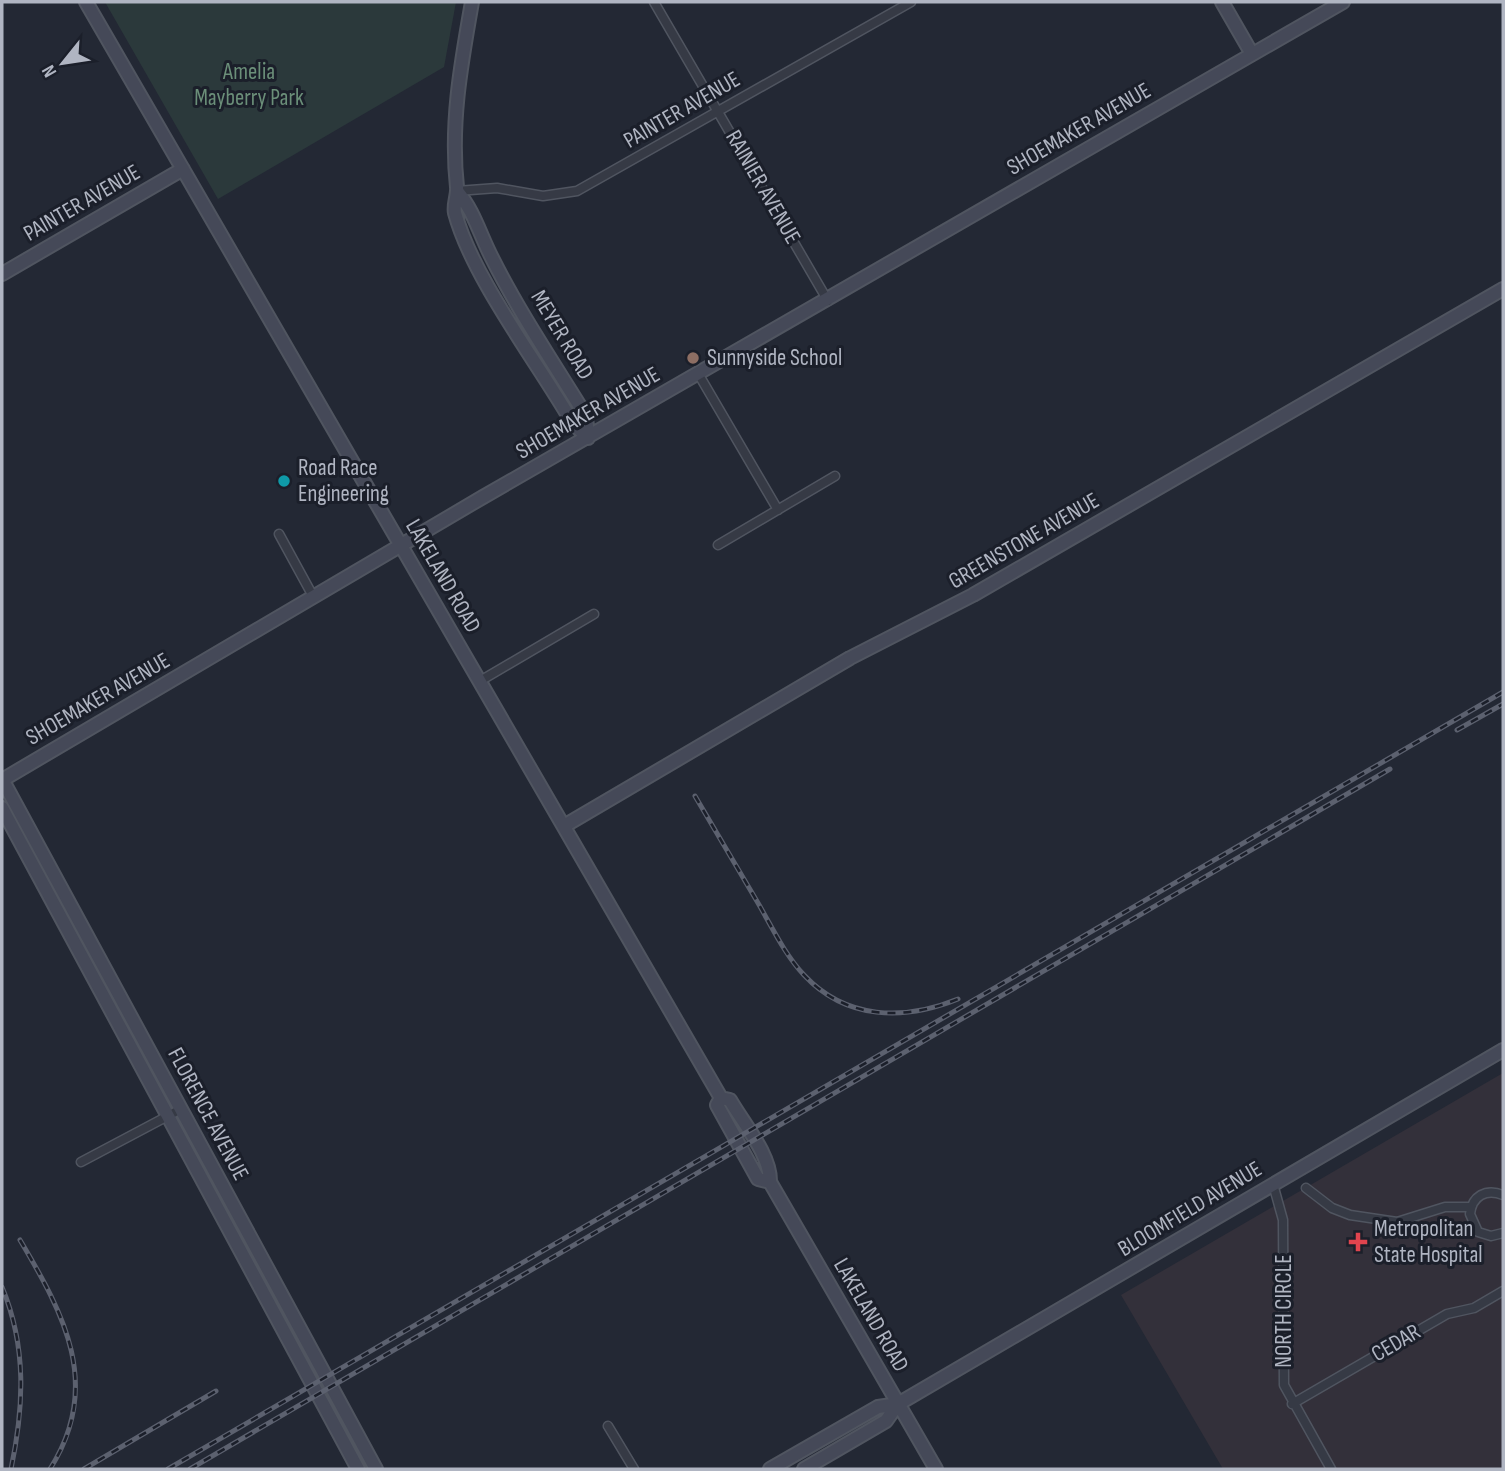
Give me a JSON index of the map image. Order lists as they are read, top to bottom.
{
  "streets": {
    "main road": [
      "PAINTER AVENUE",
      "SHOEMAKER AVENUE",
      "MEYER ROAD",
      "GREENSTONE AVENUE",
      "LAKELAND ROAD",
      "FLORENCE AVENUE",
      "BLOOMFIELD AVENUE"
    ],
    "street": ["RAINIER AVENUE", "NORTH CIRCLE", "CEDAR"]
  },
  "crossings": [
    ["PAINTER AVENUE", "RAINIER AVENUE"],
    ["PAINTER AVENUE", "MEYER ROAD"],
    ["PAINTER AVENUE", "LAKELAND ROAD"],
    ["SHOEMAKER AVENUE", "RAINIER AVENUE"],
    ["SHOEMAKER AVENUE", "MEYER ROAD"],
    ["SHOEMAKER AVENUE", "LAKELAND ROAD"],
    ["SHOEMAKER AVENUE", "FLORENCE AVENUE"],
    ["GREENSTONE AVENUE", "LAKELAND ROAD"],
    ["LAKELAND ROAD", "BLOOMFIELD AVENUE"],
    ["BLOOMFIELD AVENUE", "NORTH CIRCLE"],
    ["NORTH CIRCLE", "CEDAR"]
  ],
  "parks": ["Amelia Mayberry Park"],
  "places": {
    "other": ["Sunnyside School", "Road Race Engineering"],
    "health": ["Metropolitan State Hospital"]
  },
  "north": "bottom left"
}
